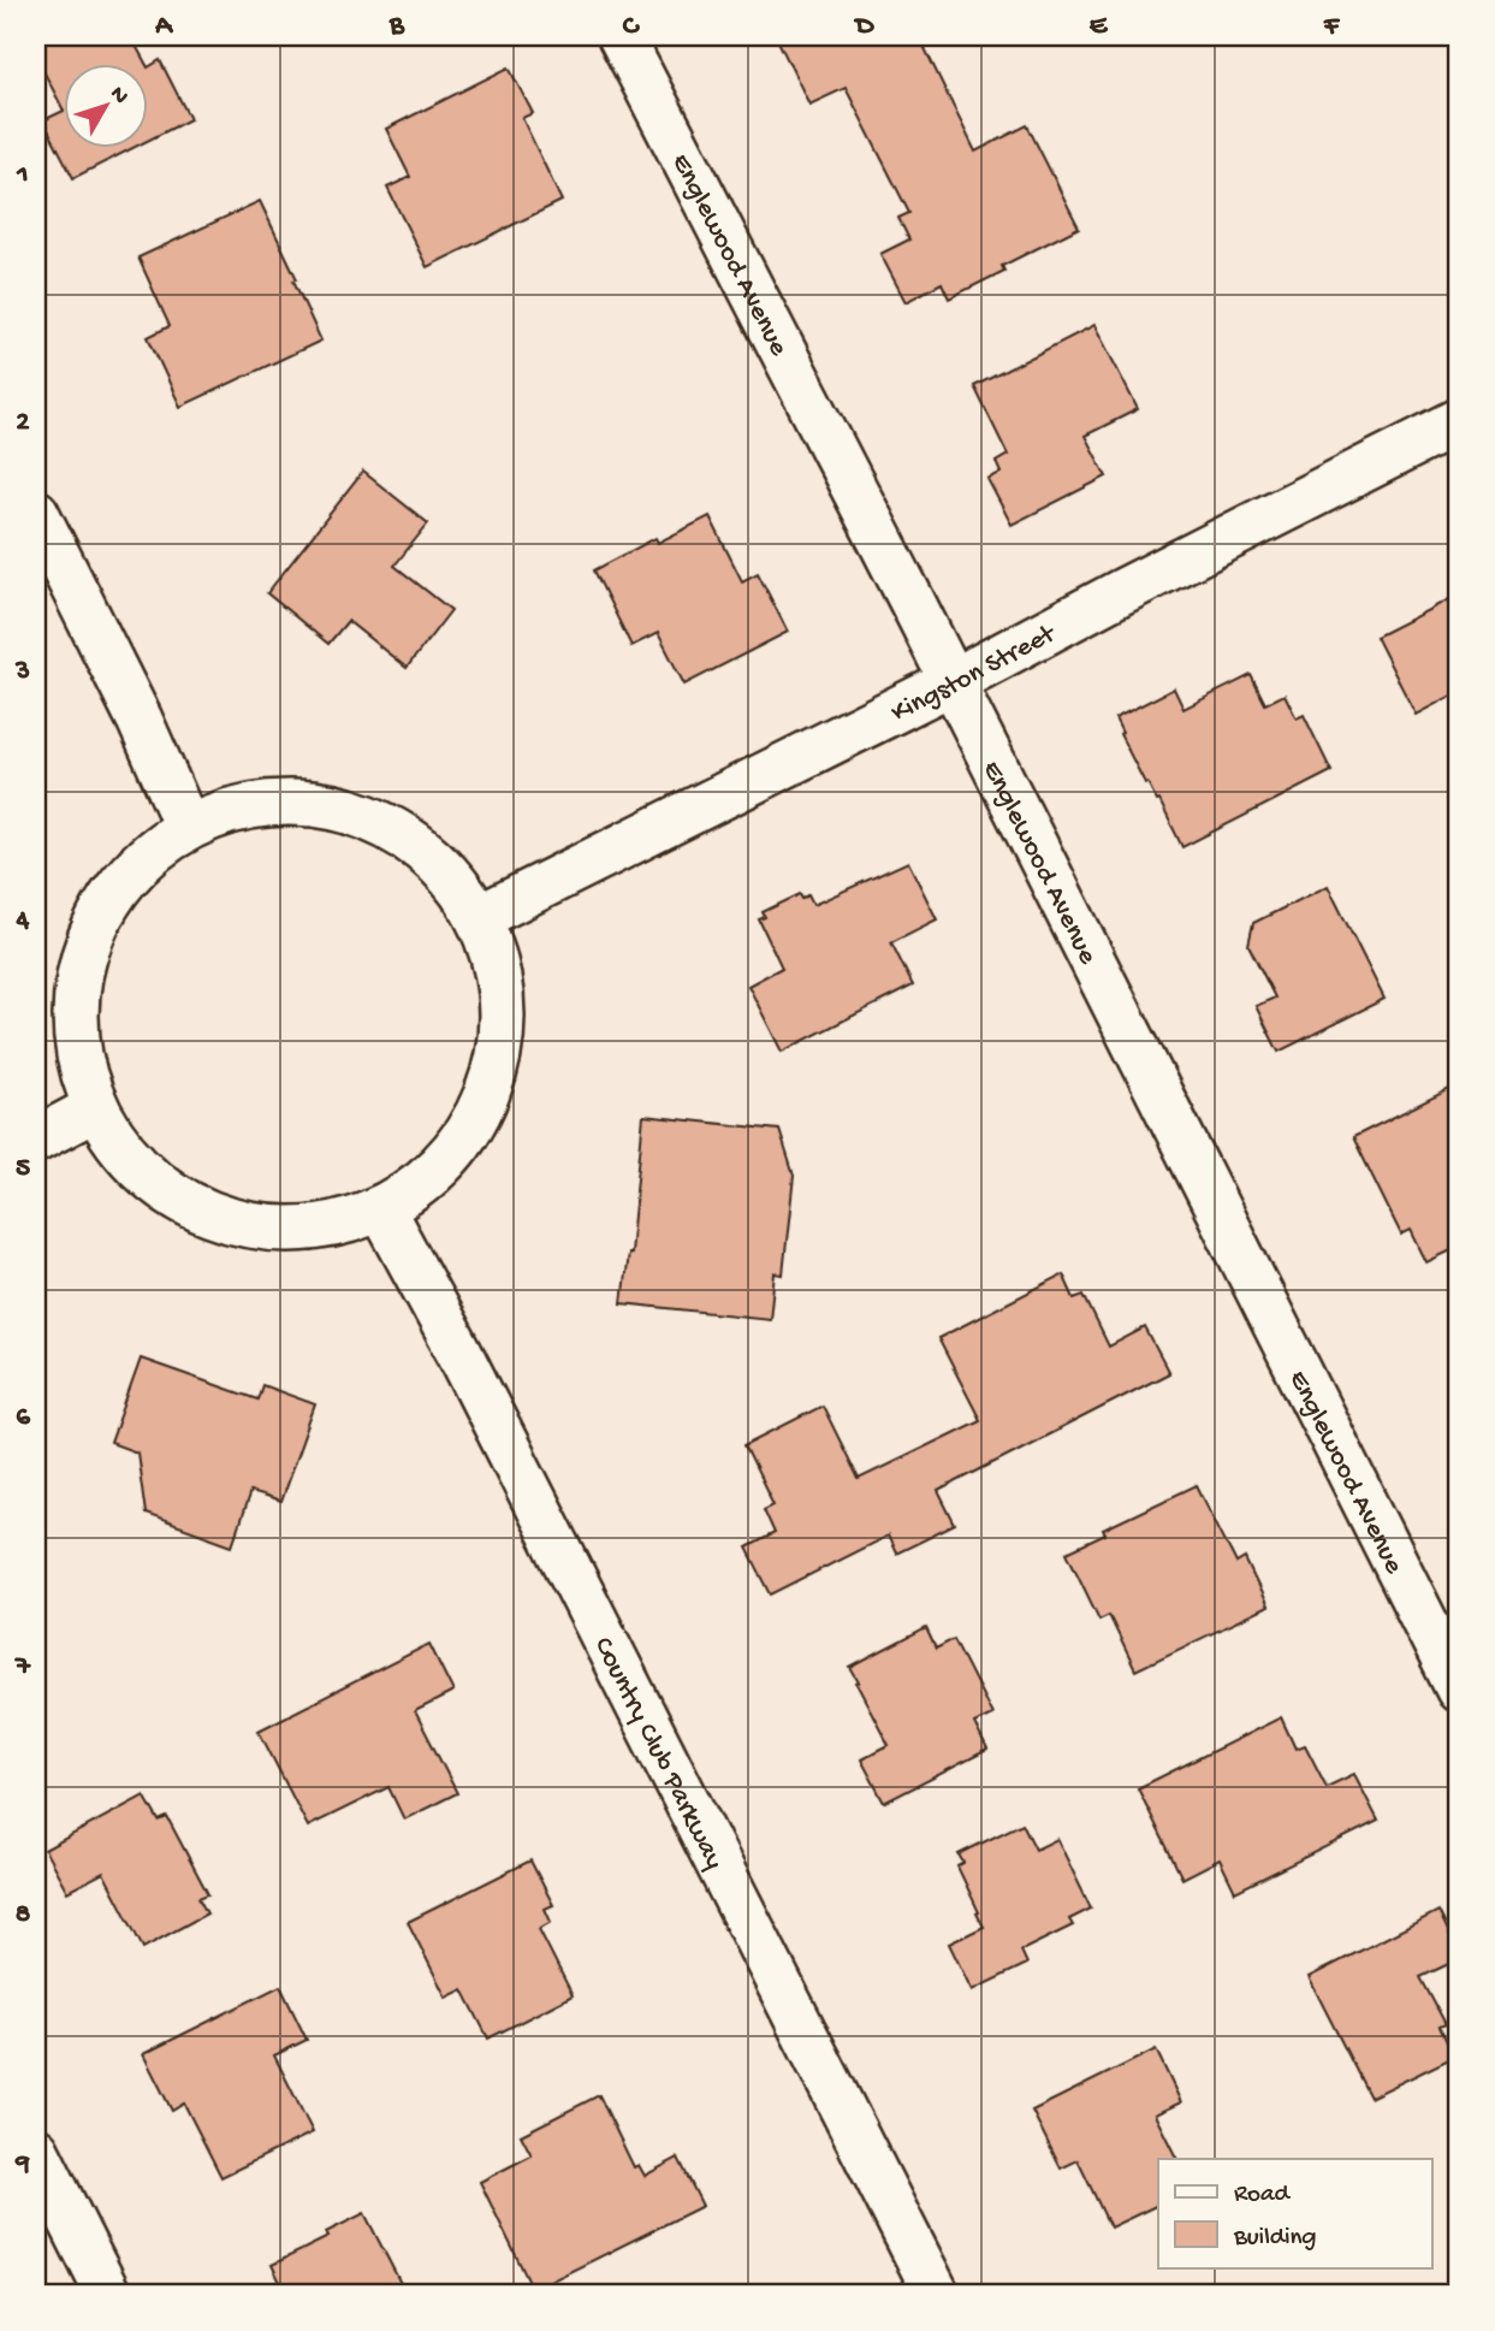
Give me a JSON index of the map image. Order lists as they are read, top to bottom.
{
  "streets": {
    "street": ["Englewood Avenue", "Kingston Street", "Country Club Parkway"]
  },
  "crossings": [
    ["Englewood Avenue", "Kingston Street"]
  ],
  "legend": ["Road", "Building"],
  "north": "top right",
  "grid": {
    "columns": [
      "A",
      "B",
      "C",
      "D",
      "E",
      "F"
    ],
    "rows": [
      "1",
      "2",
      "3",
      "4",
      "5",
      "6",
      "7",
      "8",
      "9"
    ]
  }
}
